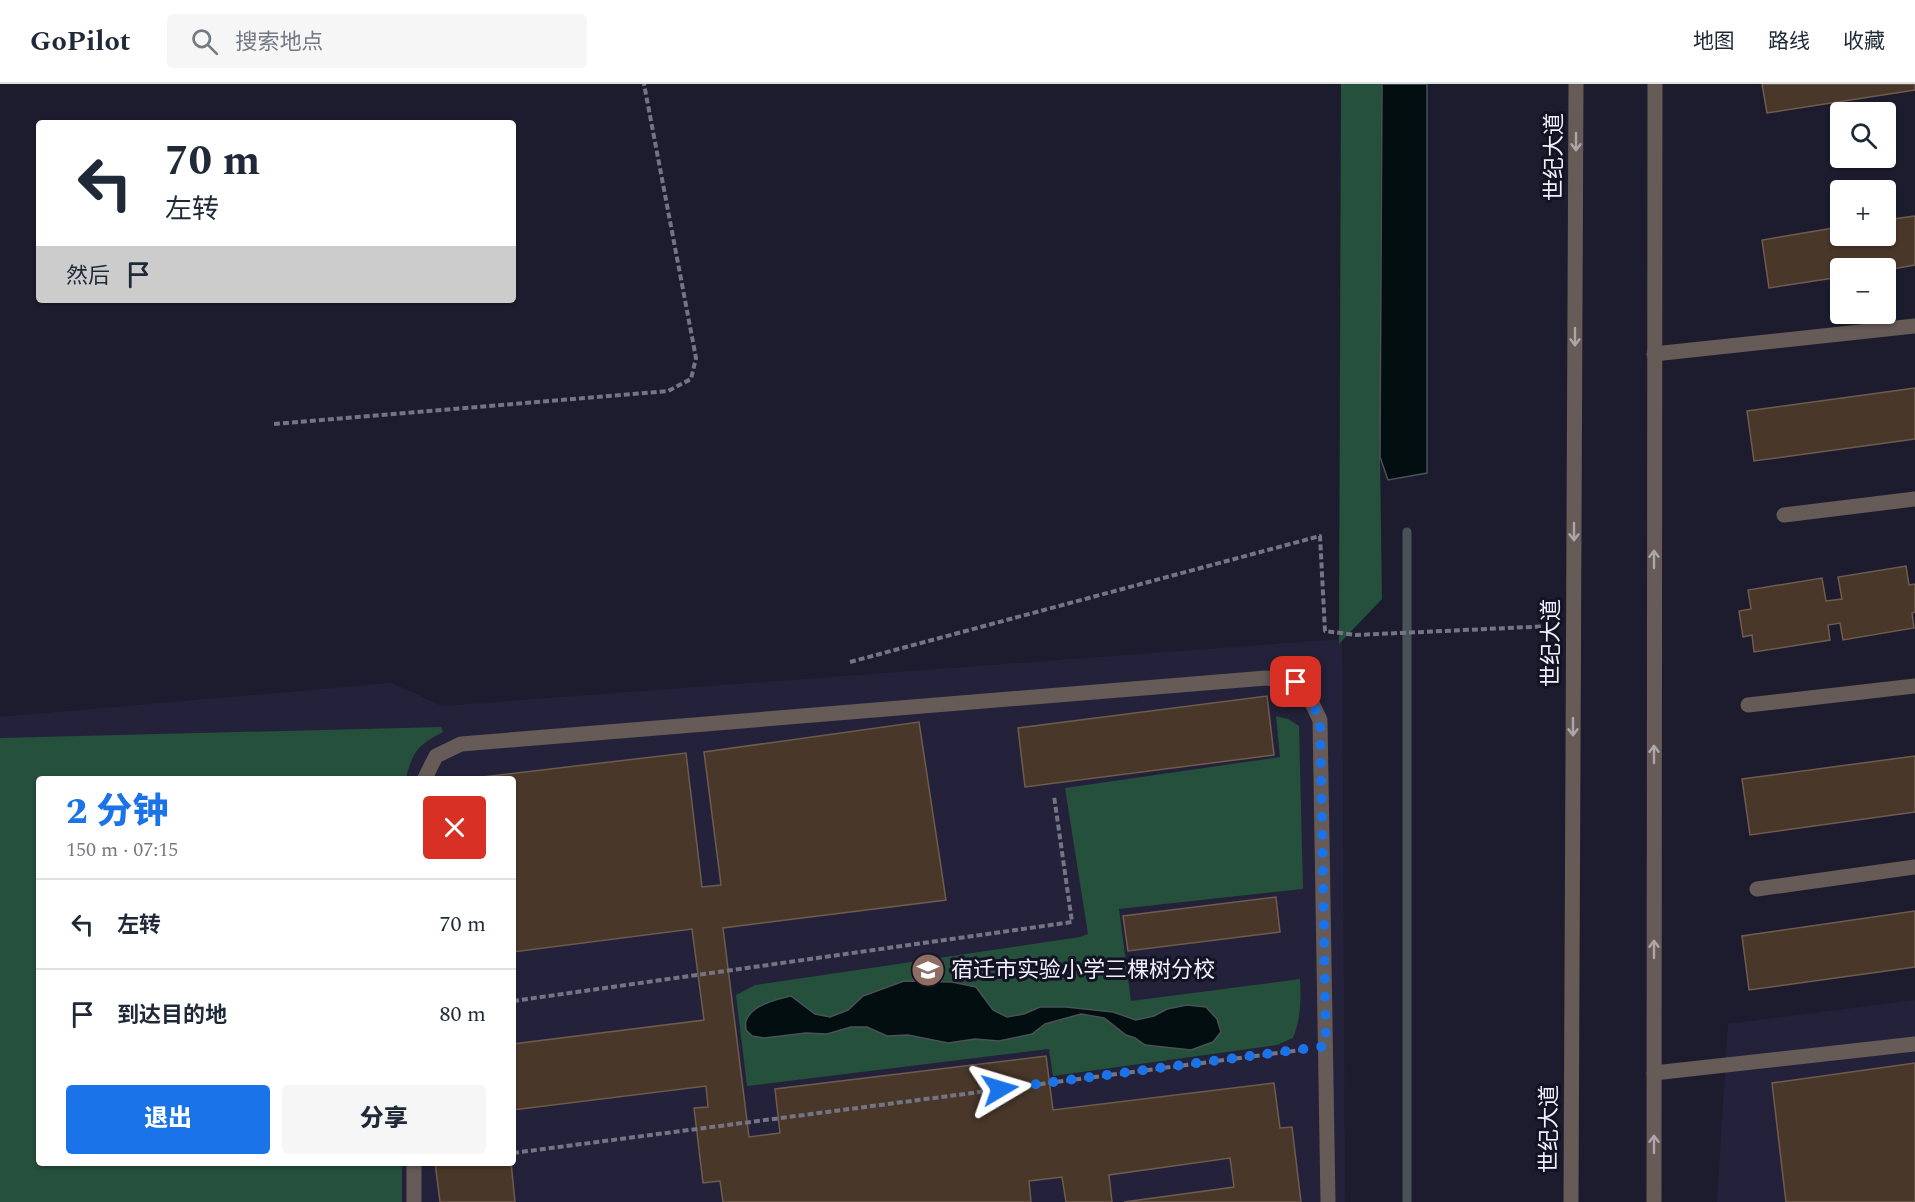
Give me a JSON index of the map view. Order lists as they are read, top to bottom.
{
  "streets": {
    "street": ["世纪大道"]
  },
  "places": {
    "school or university": ["宿迁市实验小学三棵树分校"]
  },
  "page": {
    "header": "GoPilot",
    "search": "搜索地点",
    "nav": ["地图", "路线", "收藏"],
    "map_buttons": ["+", "−"],
    "turn": ["70 m", "左转"],
    "then": "然后",
    "heading": ["2 分钟", "150 m · 07:15"],
    "list": [
      {
        "name": "左转",
        "value": "70 m"
      },
      {
        "name": "到达目的地",
        "value": "80 m"
      }
    ],
    "buttons": ["退出", "分享"]
  }
}
